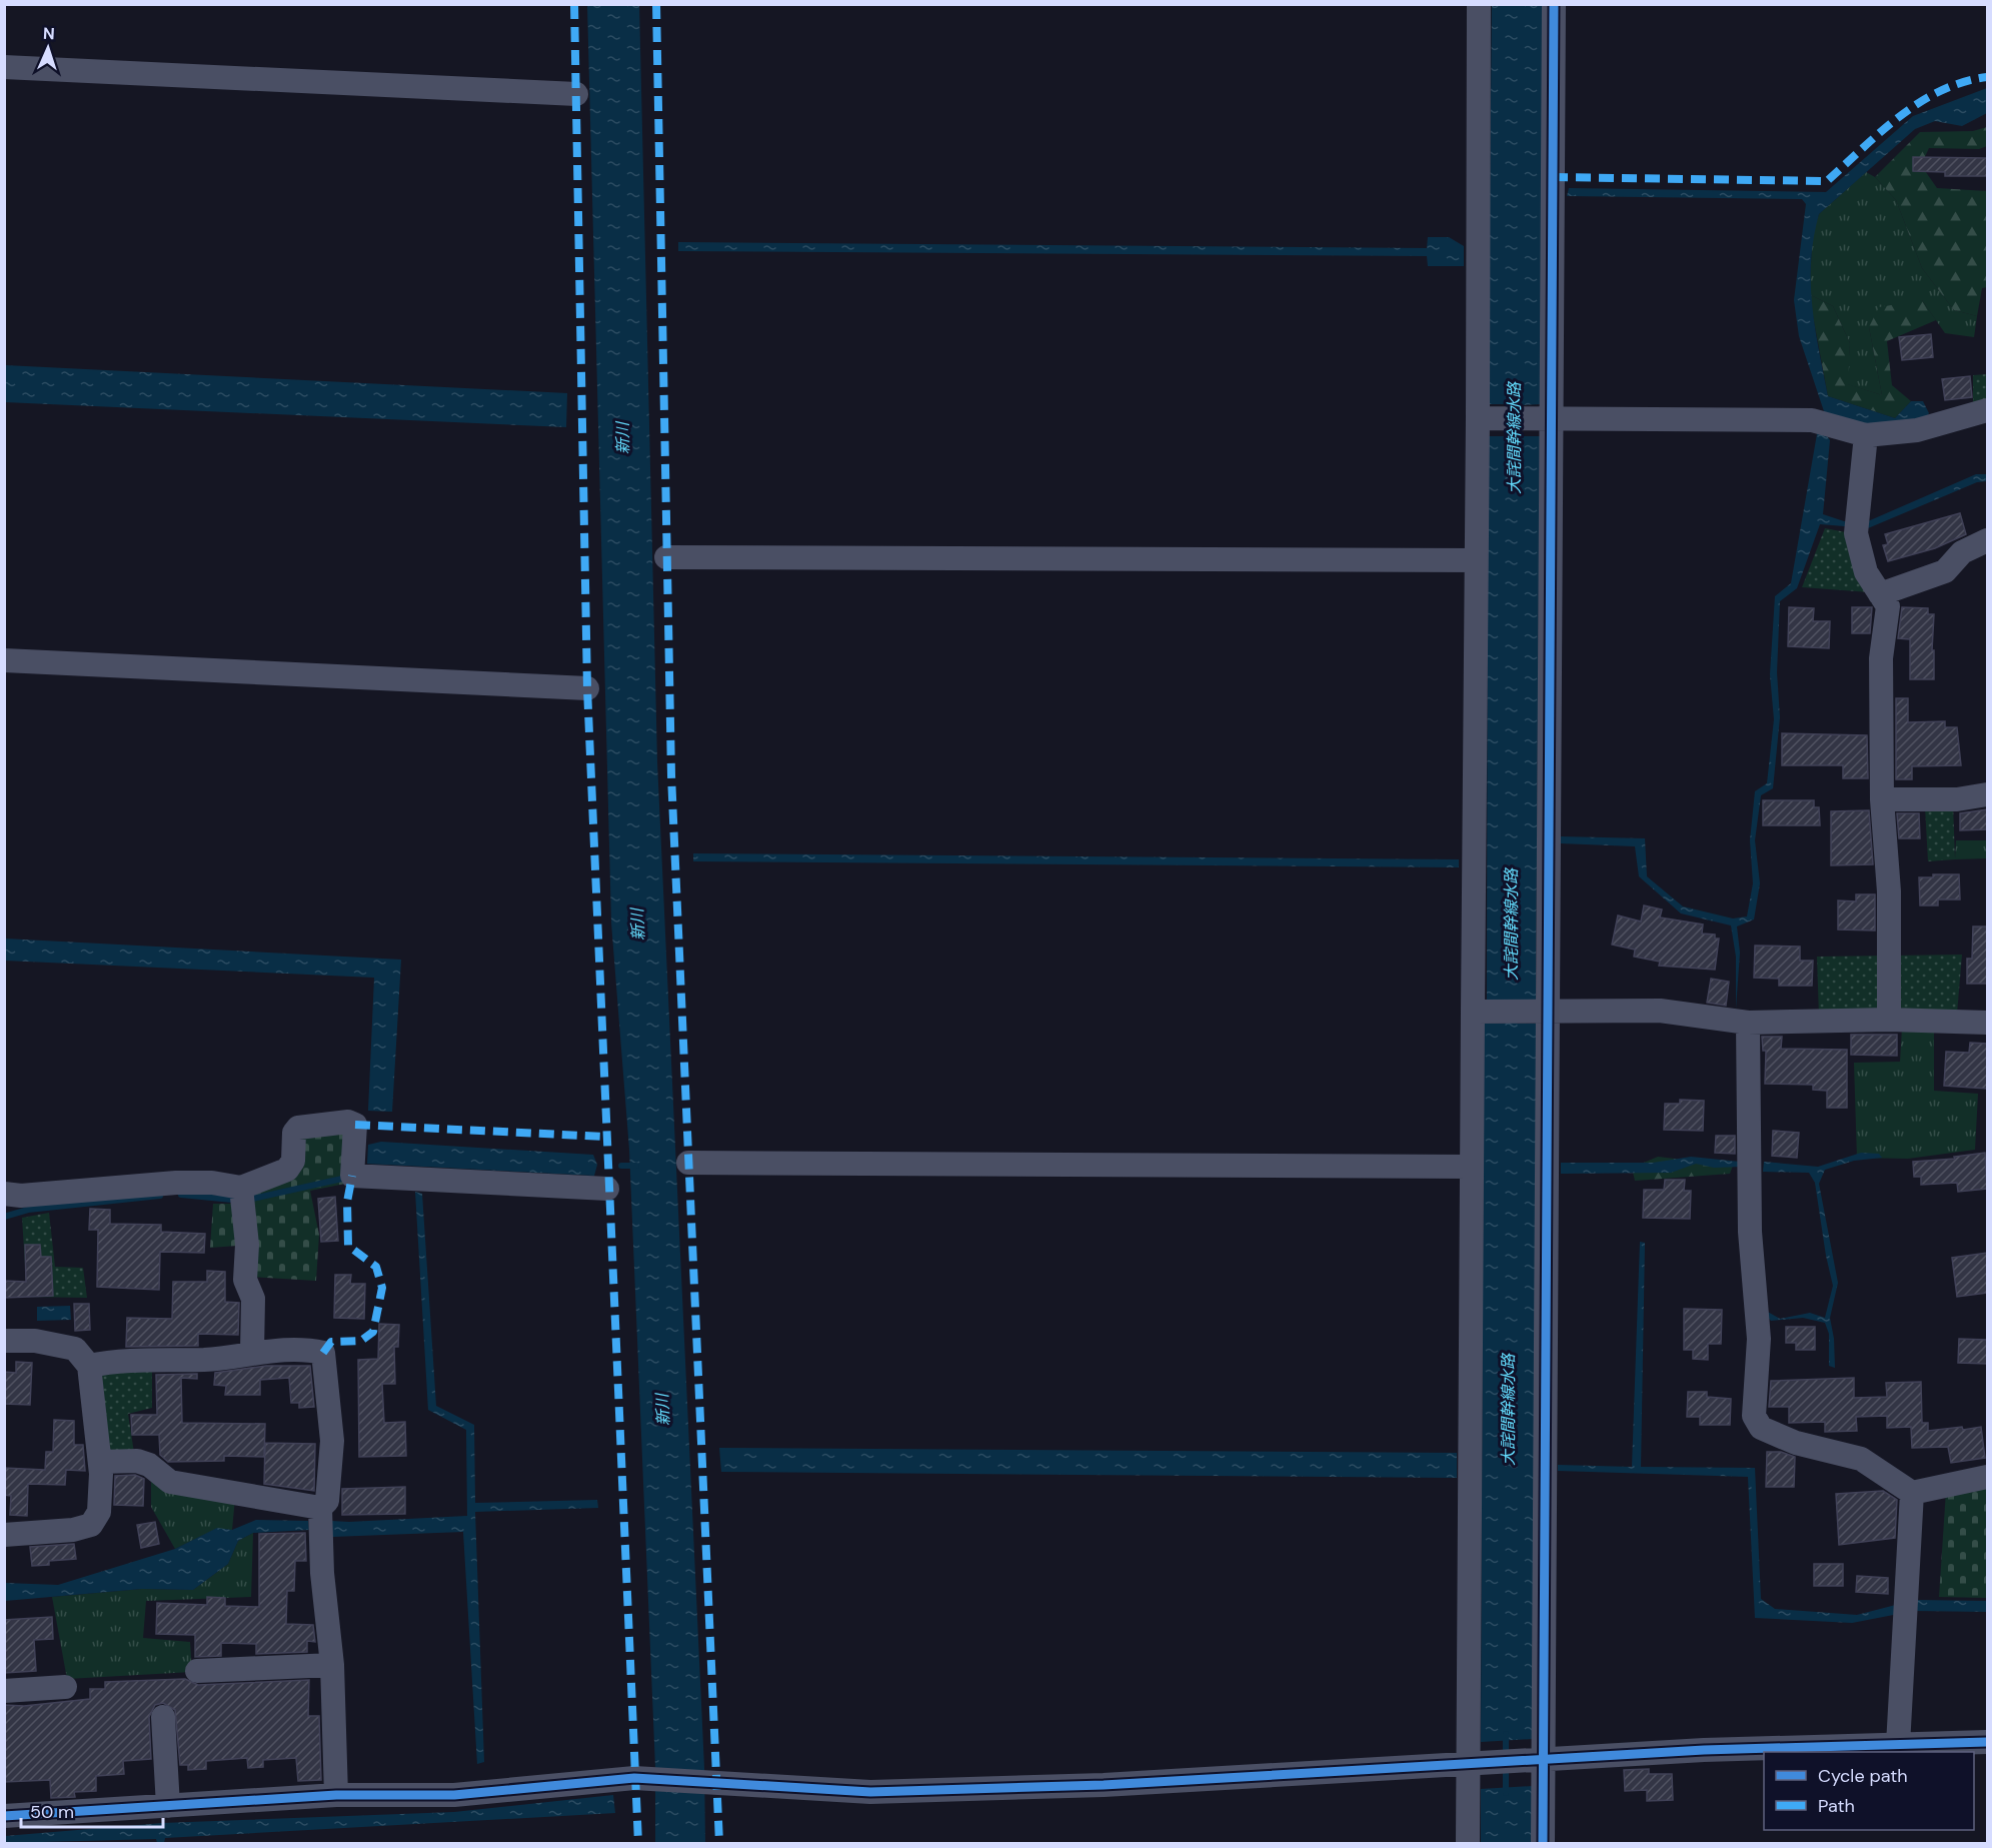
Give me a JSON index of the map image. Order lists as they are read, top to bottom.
{
  "water": ["新川", "大詫間幹線水路"],
  "legend": ["Cycle path", "Path"],
  "scale_bar": "50 m",
  "north": "top"
}
